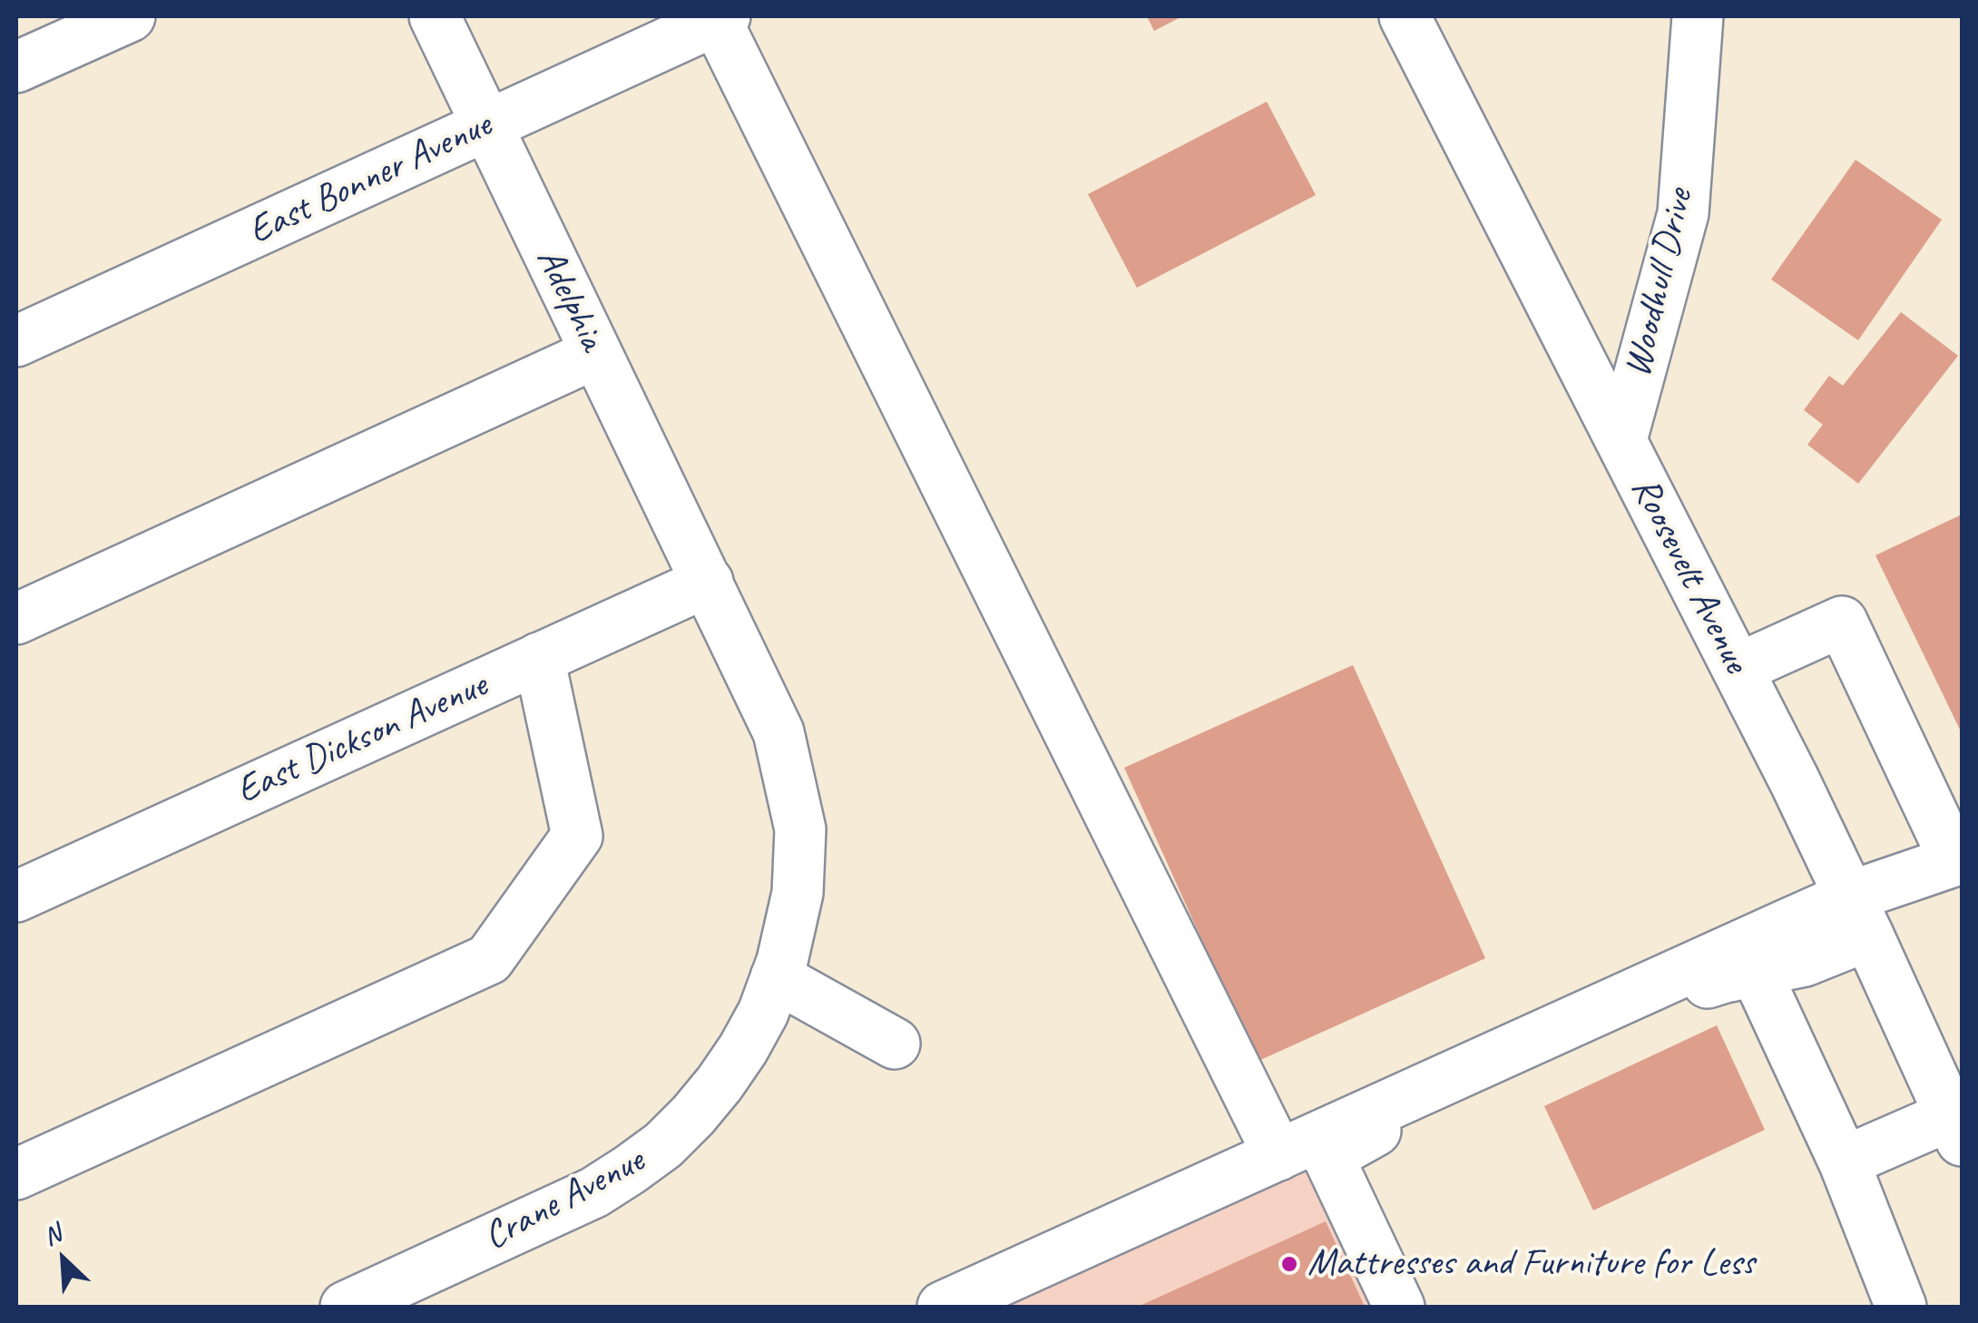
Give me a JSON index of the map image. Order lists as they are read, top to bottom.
{
  "streets": {
    "street": [
      "East Bonner Avenue",
      "Woodhull Drive",
      "Adelphia",
      "Roosevelt Avenue",
      "East Dickson Avenue",
      "Crane Avenue"
    ]
  },
  "crossings": [
    ["East Bonner Avenue", "Adelphia"],
    ["Woodhull Drive", "Roosevelt Avenue"],
    ["Adelphia", "East Dickson Avenue"],
    ["Adelphia", "Crane Avenue"],
    ["East Dickson Avenue", "Crane Avenue"]
  ],
  "places": ["Mattresses and Furniture for Less"],
  "north": "top left"
}
